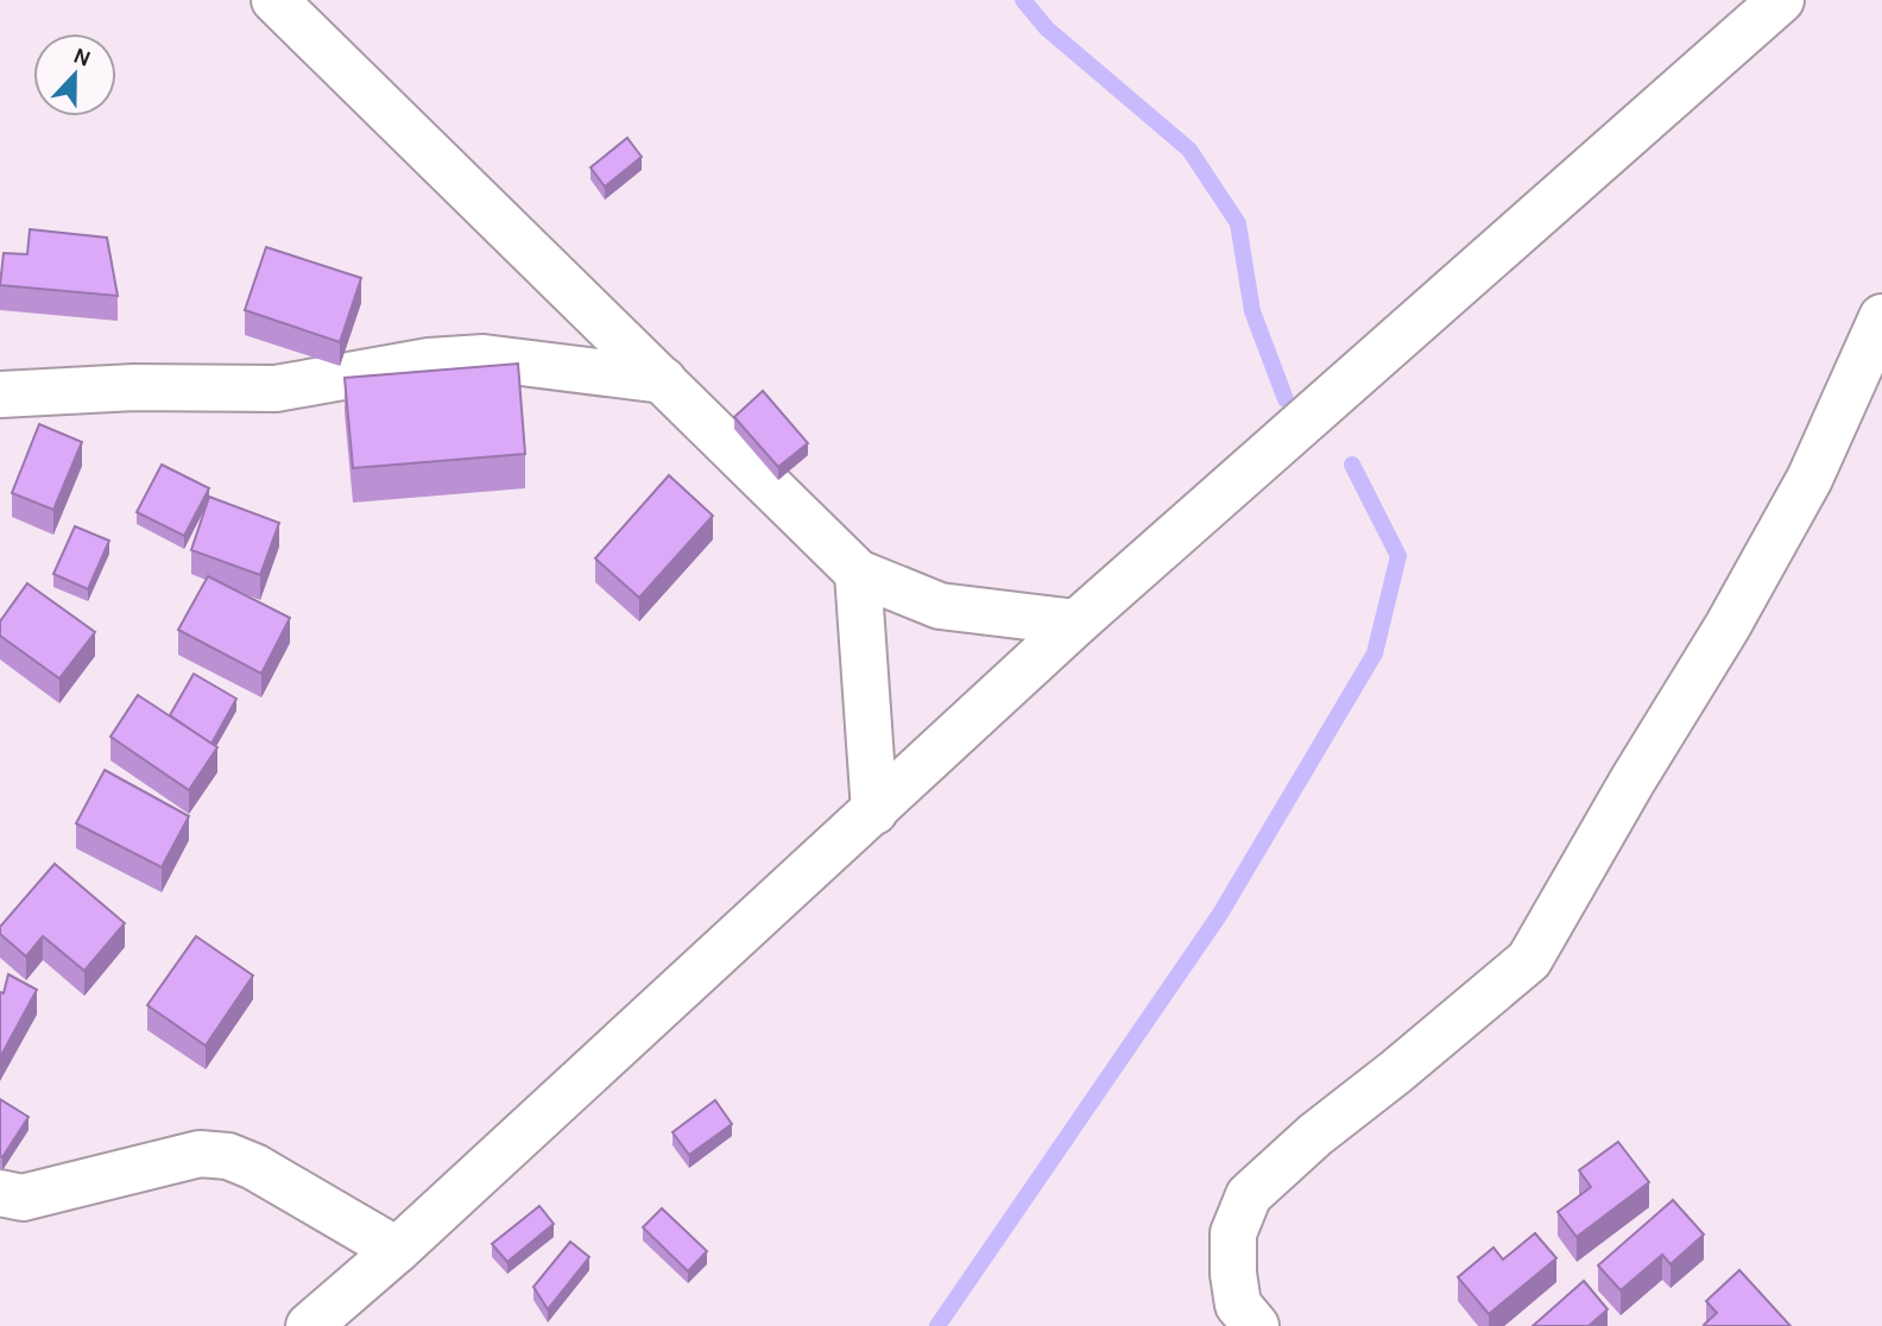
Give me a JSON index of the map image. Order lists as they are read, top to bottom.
{
  "north": "top"
}
